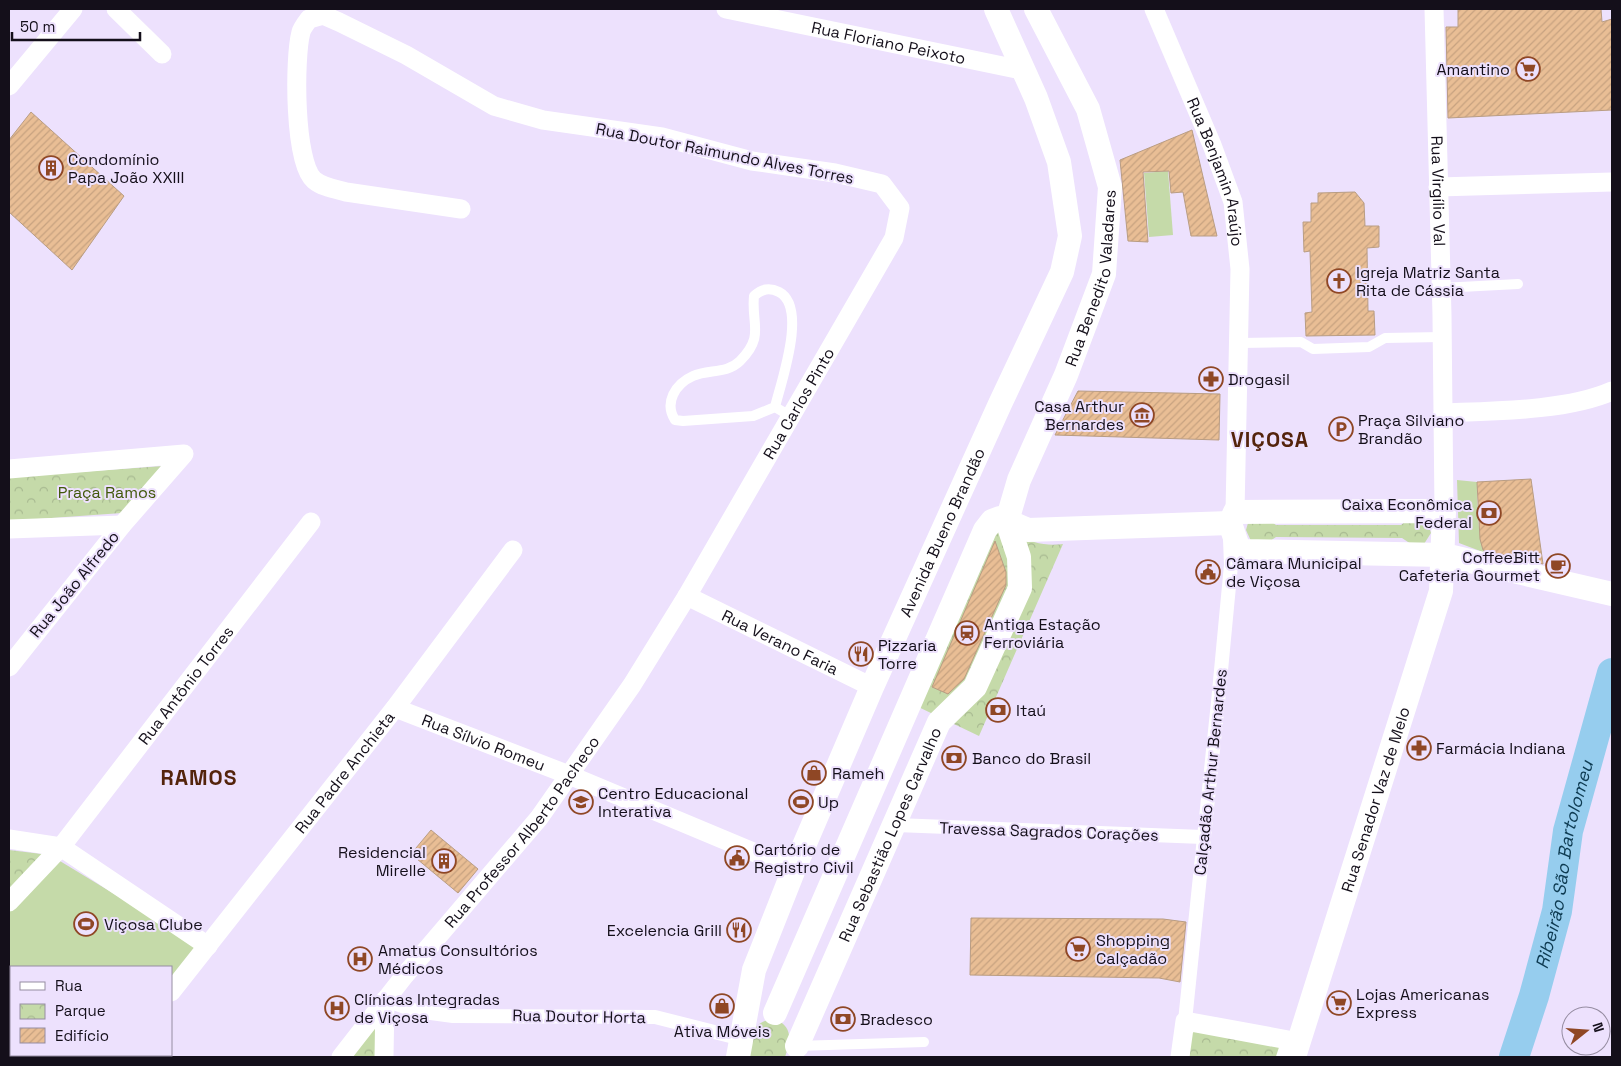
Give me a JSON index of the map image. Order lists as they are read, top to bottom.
{
  "streets": {
    "street": [
      "Rua Floriano Peixoto",
      "Rua Doutor Raimundo Alves Torres",
      "Rua Benjamin Araújo",
      "Rua Virgílio Val",
      "Rua Benedito Valadares",
      "Rua Carlos Pinto",
      "Avenida Bueno Brandão",
      "Rua João Alfredo",
      "Rua Verano Faria",
      "Rua Antônio Torres",
      "Rua Sílvio Romeu",
      "Calçadão Arthur Bernardes",
      "Rua Padre Anchieta",
      "Rua Senador Vaz de Melo",
      "Rua Professor Alberto Pacheco",
      "Travessa Sagrados Corações",
      "Rua Sebastião Lopes Carvalho",
      "Rua Doutor Horta"
    ]
  },
  "crossings": [
    ["Rua Floriano Peixoto", "Avenida Bueno Brandão"],
    ["Rua Doutor Raimundo Alves Torres", "Rua Carlos Pinto"],
    ["Rua Benjamin Araújo", "Calçadão Arthur Bernardes"],
    ["Rua Virgílio Val", "Rua Senador Vaz de Melo"],
    ["Rua Benedito Valadares", "Rua Sebastião Lopes Carvalho"],
    ["Rua Carlos Pinto", "Rua Verano Faria"],
    ["Rua Carlos Pinto", "Rua Professor Alberto Pacheco"],
    ["Avenida Bueno Brandão", "Rua Verano Faria"],
    ["Avenida Bueno Brandão", "Rua Sílvio Romeu"],
    ["Avenida Bueno Brandão", "Rua Doutor Horta"],
    ["Rua Verano Faria", "Rua Professor Alberto Pacheco"],
    ["Rua Sílvio Romeu", "Rua Padre Anchieta"],
    ["Rua Sílvio Romeu", "Rua Professor Alberto Pacheco"],
    ["Calçadão Arthur Bernardes", "Travessa Sagrados Corações"],
    ["Rua Professor Alberto Pacheco", "Rua Doutor Horta"],
    ["Travessa Sagrados Corações", "Rua Sebastião Lopes Carvalho"]
  ],
  "districts": ["VIÇOSA", "RAMOS"],
  "water": ["Ribeirão São Bartolomeu"],
  "parks": ["Praça Ramos"],
  "places": {
    "supermarket": ["Amantino", "Shopping Calçadão", "Lojas Americanas Express"],
    "building": ["Condomínio Papa João XXIII", "Residencial Mirelle"],
    "church": ["Igreja Matriz Santa Rita de Cássia"],
    "pharmacy": ["Drogasil", "Farmácia Indiana"],
    "museum": ["Casa Arthur Bernardes"],
    "parking": ["Praça Silviano Brandão"],
    "bank": [
      "Caixa Econômica Federal",
      "Itaú",
      "Banco do Brasil",
      "Bradesco"
    ],
    "cafe": ["CoffeeBitt Cafeteria Gourmet"],
    "public building": ["Câmara Municipal de Viçosa", "Cartório de Registro Civil"],
    "station": ["Antiga Estação Ferroviária"],
    "restaurant": ["Pizzaria Torre", "Excelencia Grill"],
    "shop": ["Rameh", "Ativa Móveis"],
    "school or university": ["Centro Educacional Interativa"],
    "sports": ["Up", "Viçosa Clube"],
    "hospital": ["Amatus Consultórios Médicos", "Clínicas Integradas de Viçosa"]
  },
  "legend": ["Rua", "Parque", "Edifício"],
  "scale_bar": "50 m",
  "north": "right"
}
